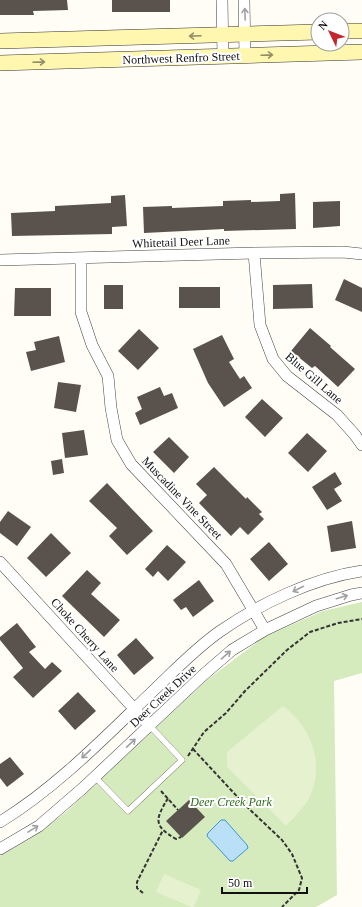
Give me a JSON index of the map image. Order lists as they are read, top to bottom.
{
  "streets": {
    "main road": ["Northwest Renfro Street"],
    "street": [
      "Whitetail Deer Lane",
      "Blue Gill Lane",
      "Muscadine Vine Street",
      "Choke Cherry Lane",
      "Deer Creek Drive"
    ]
  },
  "crossings": [
    ["Whitetail Deer Lane", "Blue Gill Lane"],
    ["Whitetail Deer Lane", "Muscadine Vine Street"],
    ["Muscadine Vine Street", "Deer Creek Drive"],
    ["Choke Cherry Lane", "Deer Creek Drive"]
  ],
  "parks": ["Deer Creek Park"],
  "scale_bar": "50 m",
  "north": "top left"
}
